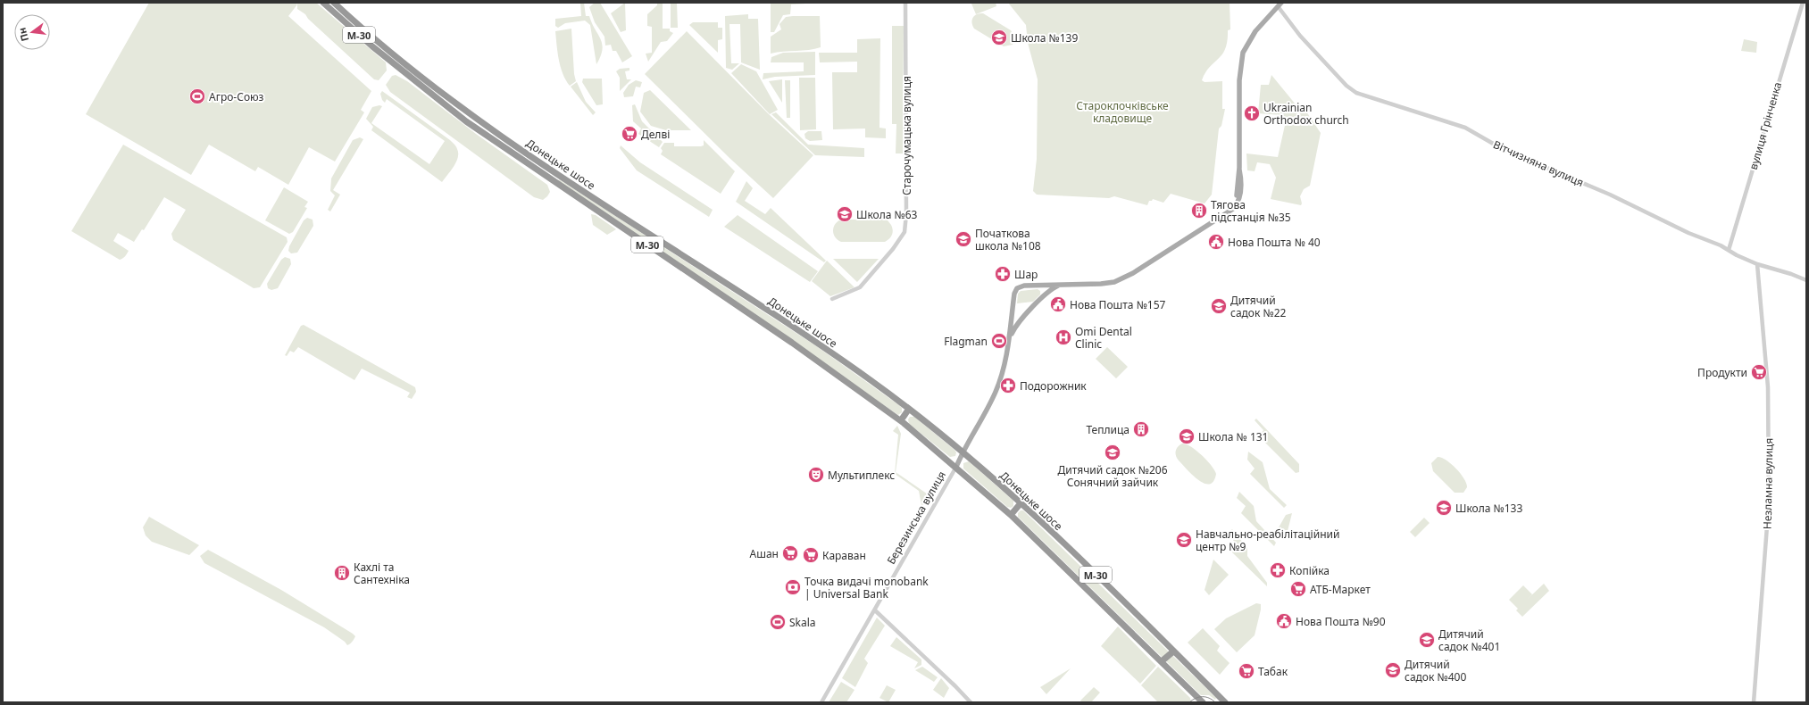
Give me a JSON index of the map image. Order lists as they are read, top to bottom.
{
  "streets": {
    "highway": ["М-30", "Донецьке шосе"],
    "main road": ["Березинська вулиця"],
    "street": [
      "вулиця Грінченка",
      "Старочумацька вулиця",
      "Вітчизняна вулиця",
      "Незламна вулиця"
    ]
  },
  "crossings": [
    ["вулиця Грінченка", "Вітчизняна вулиця"],
    ["Вітчизняна вулиця", "Незламна вулиця"],
    ["Донецьке шосе", "Березинська вулиця"]
  ],
  "parks": ["Староклочківське кладовище"],
  "places": {
    "school or university": [
      "Школа №139",
      "Школа №63",
      "Початкова школа №108",
      "Дитячий садок №22",
      "Школа № 131",
      "Дитячий садок №206 Сонячний зайчик",
      "Школа №133",
      "Навчально-реабілітаційний центр №9",
      "Дитячий садок №401",
      "Дитячий садок №400"
    ],
    "sports": ["Агро-Союз", "Flagman", "Skala"],
    "church": ["Ukrainian Orthodox church"],
    "supermarket": [
      "Делві",
      "Продукти",
      "Ашан",
      "Караван",
      "АТБ-Маркет",
      "Табак"
    ],
    "building": ["Тягова пiдстанцiя №35", "Теплица", "Кахлі та Сантехніка"],
    "public building": ["Нова Пошта № 40", "Нова Пошта №157", "Нова Пошта №90"],
    "pharmacy": ["Шар", "Подорожник", "Копійка"],
    "hospital": ["Omi Dental Clinic"],
    "theatre": ["Мультиплекс"],
    "bank": ["Точка видачі monobank | Universal Bank"]
  },
  "north": "left"
}
